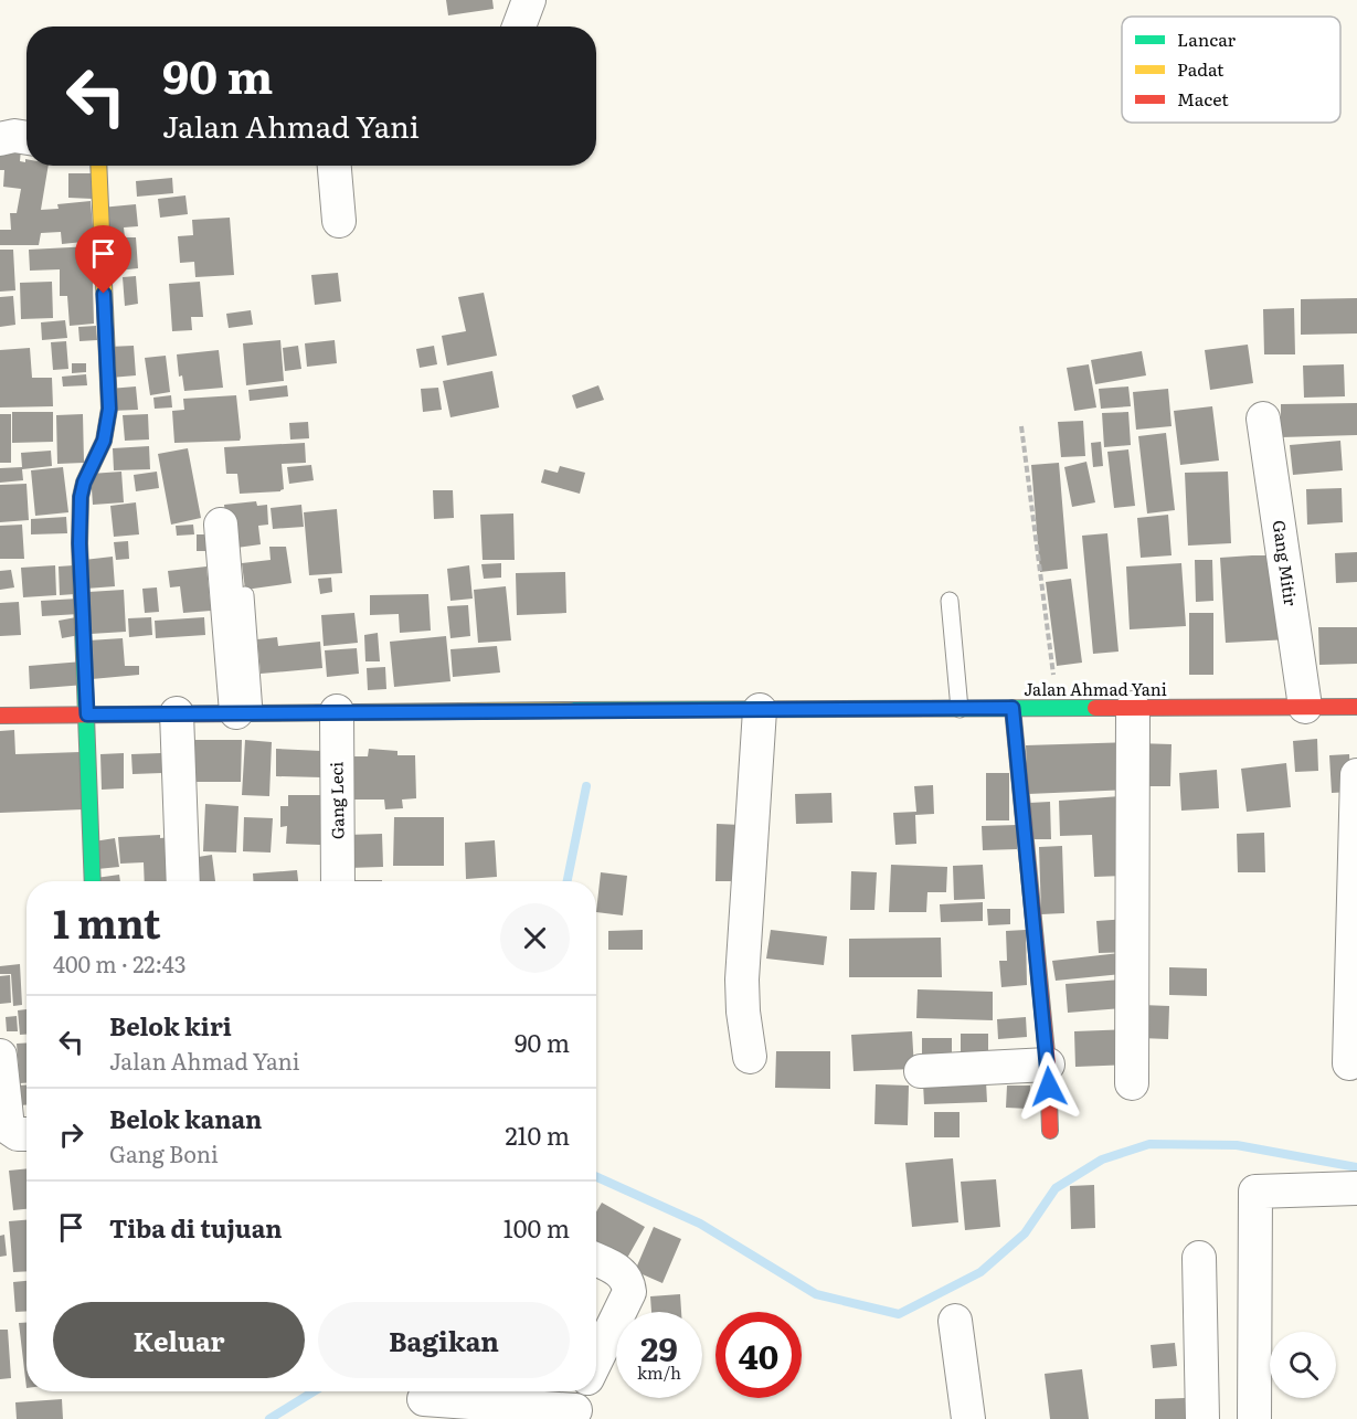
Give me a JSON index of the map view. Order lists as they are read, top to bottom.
{
  "streets": {
    "main road": ["Jalan Ahmad Yani"],
    "street": ["Gang Mitir", "Gang Leci"]
  },
  "crossings": [
    ["Gang Mitir", "Jalan Ahmad Yani"],
    ["Jalan Ahmad Yani", "Gang Leci"]
  ],
  "legend": ["Lancar", "Padat", "Macet"],
  "page": {
    "turn": ["90 m", "Jalan Ahmad Yani"],
    "heading": ["1 mnt", "400 m · 22:43"],
    "list": [
      {
        "name": "Belok kiri",
        "note": "Jalan Ahmad Yani",
        "value": "90 m"
      },
      {
        "name": "Belok kanan",
        "note": "Gang Boni",
        "value": "210 m"
      },
      {
        "name": "Tiba di tujuan",
        "value": "100 m"
      }
    ],
    "buttons": ["Keluar", "Bagikan"],
    "speed": "29 km/h",
    "limit": "40"
  }
}
